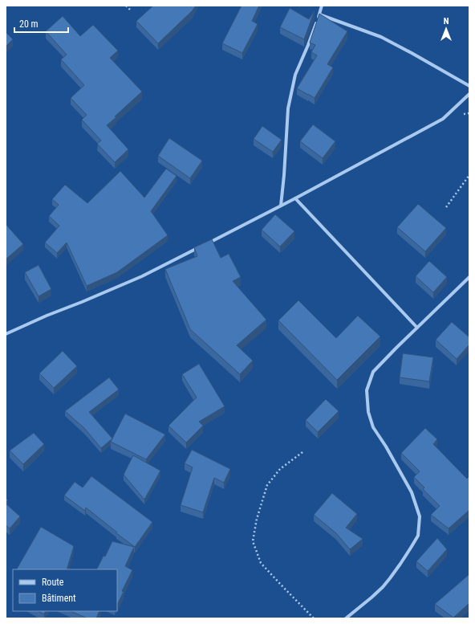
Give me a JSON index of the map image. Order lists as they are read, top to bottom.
{
  "legend": ["Route", "Bâtiment"],
  "scale_bar": "20 m",
  "north": "top"
}
